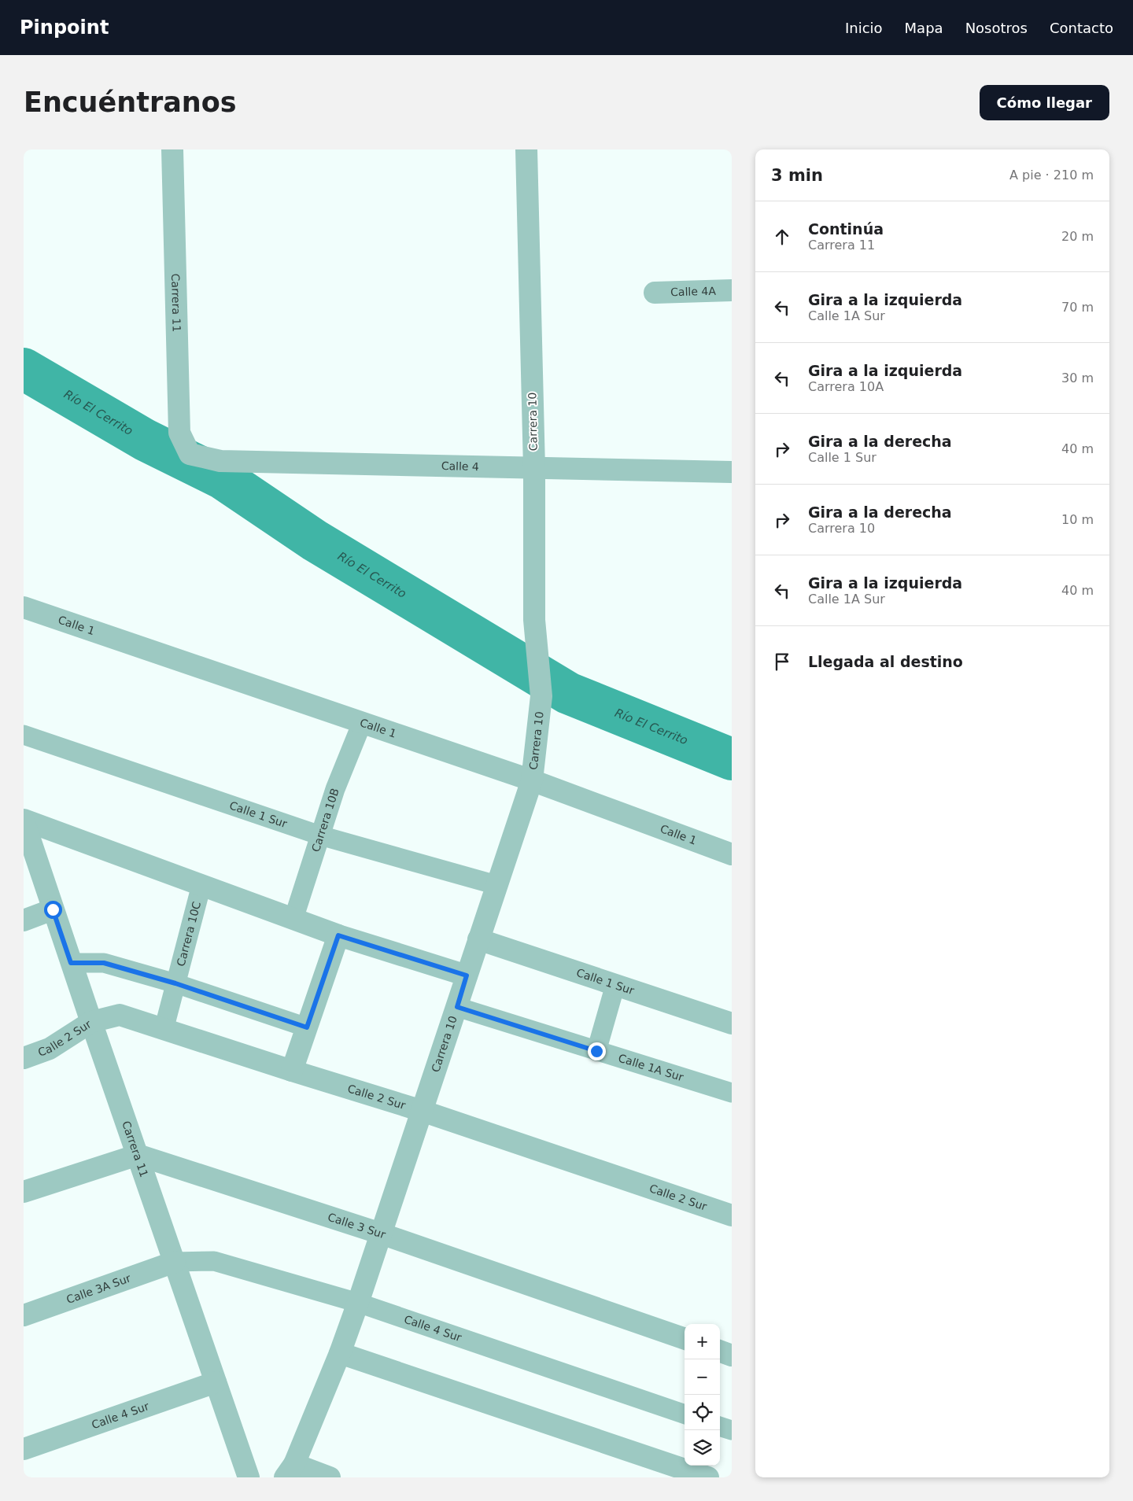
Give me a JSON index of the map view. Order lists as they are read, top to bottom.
{
  "streets": {
    "street": [
      "Calle 4A",
      "Carrera 11",
      "Carrera 10",
      "Calle 4",
      "Calle 1",
      "Calle 1 Sur",
      "Carrera 10B",
      "Carrera 10C",
      "Calle 2 Sur",
      "Calle 1A Sur",
      "Calle 3 Sur",
      "Calle 3A Sur",
      "Calle 4 Sur"
    ]
  },
  "crossings": [
    ["Carrera 11", "Calle 4"],
    ["Carrera 11", "Calle 2 Sur"],
    ["Carrera 11", "Calle 3 Sur"],
    ["Carrera 11", "Calle 3A Sur"],
    ["Carrera 11", "Calle 4 Sur"],
    ["Carrera 10", "Calle 4"],
    ["Carrera 10", "Calle 1"],
    ["Carrera 10", "Calle 1 Sur"],
    ["Carrera 10", "Calle 2 Sur"],
    ["Carrera 10", "Calle 1A Sur"],
    ["Carrera 10", "Calle 3 Sur"],
    ["Carrera 10", "Calle 4 Sur"],
    ["Calle 1", "Carrera 10B"],
    ["Calle 1 Sur", "Carrera 10B"],
    ["Calle 3A Sur", "Calle 4 Sur"]
  ],
  "water": ["Río El Cerrito"],
  "page": {
    "header": "Pinpoint",
    "nav": [
      "Inicio",
      "Mapa",
      "Nosotros",
      "Contacto"
    ],
    "buttons": "Cómo llegar",
    "title": "Encuéntranos",
    "heading": ["3 min", "A pie · 210 m"],
    "list": [
      ["Continúa", "Carrera 11", "20 m"],
      ["Gira a la izquierda", "Calle 1A Sur", "70 m"],
      ["Gira a la izquierda", "Carrera 10A", "30 m"],
      ["Gira a la derecha", "Calle 1 Sur", "40 m"],
      ["Gira a la derecha", "Carrera 10", "10 m"],
      ["Gira a la izquierda", "Calle 1A Sur", "40 m"],
      "Llegada al destino"
    ],
    "map_buttons": ["+", "−"]
  }
}
